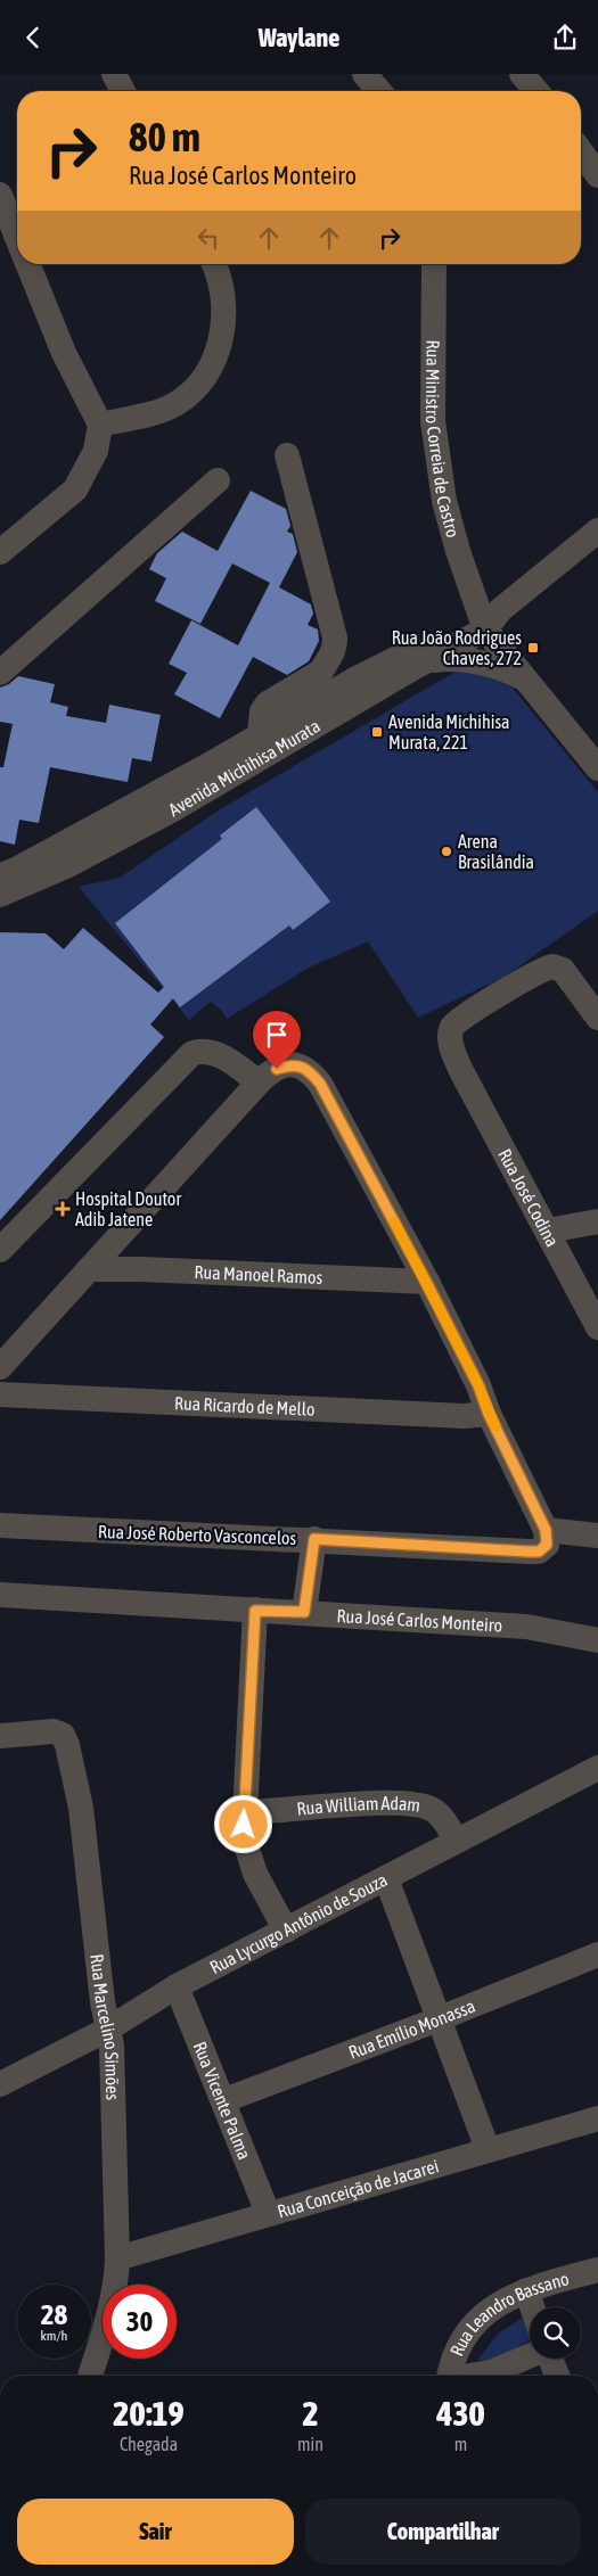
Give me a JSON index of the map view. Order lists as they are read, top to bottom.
{
  "streets": {
    "street": [
      "Rua Ministro Correia de Castro",
      "Avenida Michihisa Murata",
      "Rua José Codina",
      "Rua Manoel Ramos",
      "Rua Ricardo de Mello",
      "Rua José Roberto Vasconcelos",
      "Rua José Carlos Monteiro",
      "Rua William Adam",
      "Rua Lycurgo Antônio de Souza",
      "Rua Marcelino Simões",
      "Rua Emílio Monassa",
      "Rua Vicente Palma",
      "Rua Conceição de Jacarei",
      "Rua Leandro Bassano"
    ]
  },
  "crossings": [
    ["Rua Ministro Correia de Castro", "Avenida Michihisa Murata"],
    ["Rua William Adam", "Rua Lycurgo Antônio de Souza"],
    ["Rua Lycurgo Antônio de Souza", "Rua Marcelino Simões"],
    ["Rua Lycurgo Antônio de Souza", "Rua Vicente Palma"],
    ["Rua Marcelino Simões", "Rua Conceição de Jacarei"],
    ["Rua Emílio Monassa", "Rua Vicente Palma"],
    ["Rua Vicente Palma", "Rua Conceição de Jacarei"]
  ],
  "places": {
    "transit": ["Rua João Rodrigues Chaves, 272", "Avenida Michihisa Murata, 221"],
    "other": ["Arena Brasilândia"],
    "health": ["Hospital Doutor Adib Jatene"]
  },
  "page": {
    "header": "Waylane",
    "turn": ["80 m", "Rua José Carlos Monteiro"],
    "speed": "28 km/h",
    "limit": "30",
    "eta": [
      "20:19",
      "Chegada",
      "2",
      "min",
      "430",
      "m"
    ],
    "buttons": ["Sair", "Compartilhar"]
  }
}
